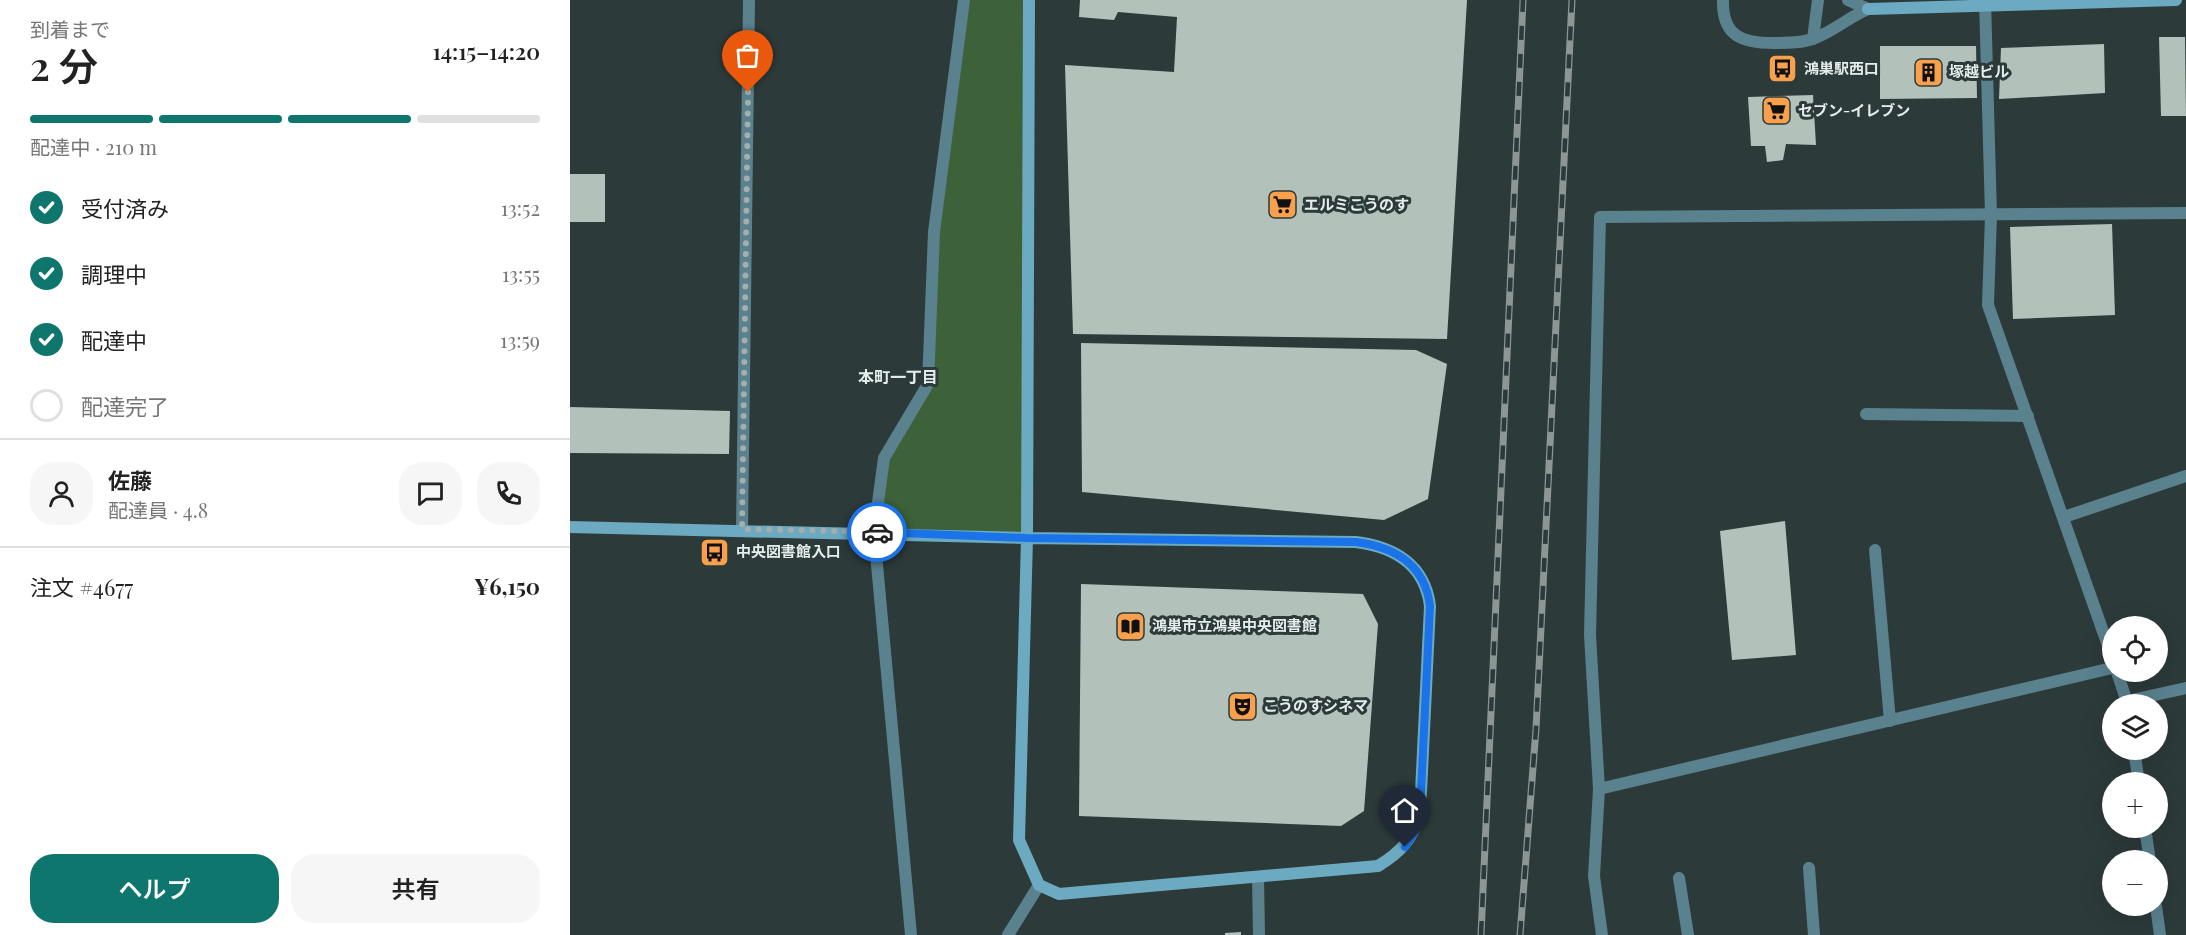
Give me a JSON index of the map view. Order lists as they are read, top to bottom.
{
  "districts": ["本町一丁目"],
  "places": {
    "bus stop": ["鴻巣駅西口", "中央図書館入口"],
    "building": ["塚越ビル"],
    "supermarket": ["セブン-イレブン", "エルミこうのす"],
    "library": ["鴻巣市立鴻巣中央図書館"],
    "theatre": ["こうのすシネマ"]
  },
  "page": {
    "heading": ["2 分", "到着まで", "14:15–14:20"],
    "panel": [
      "佐藤",
      "配達員 · 4.8",
      "注文 #4677",
      "¥6,150"
    ],
    "bar": "配達中 · 210 m",
    "list": [
      ["受付済み", "13:52"],
      ["調理中", "13:55"],
      ["配達中", "13:59"],
      "配達完了"
    ],
    "map_buttons": ["+", "−"],
    "buttons": ["ヘルプ", "共有"]
  }
}
